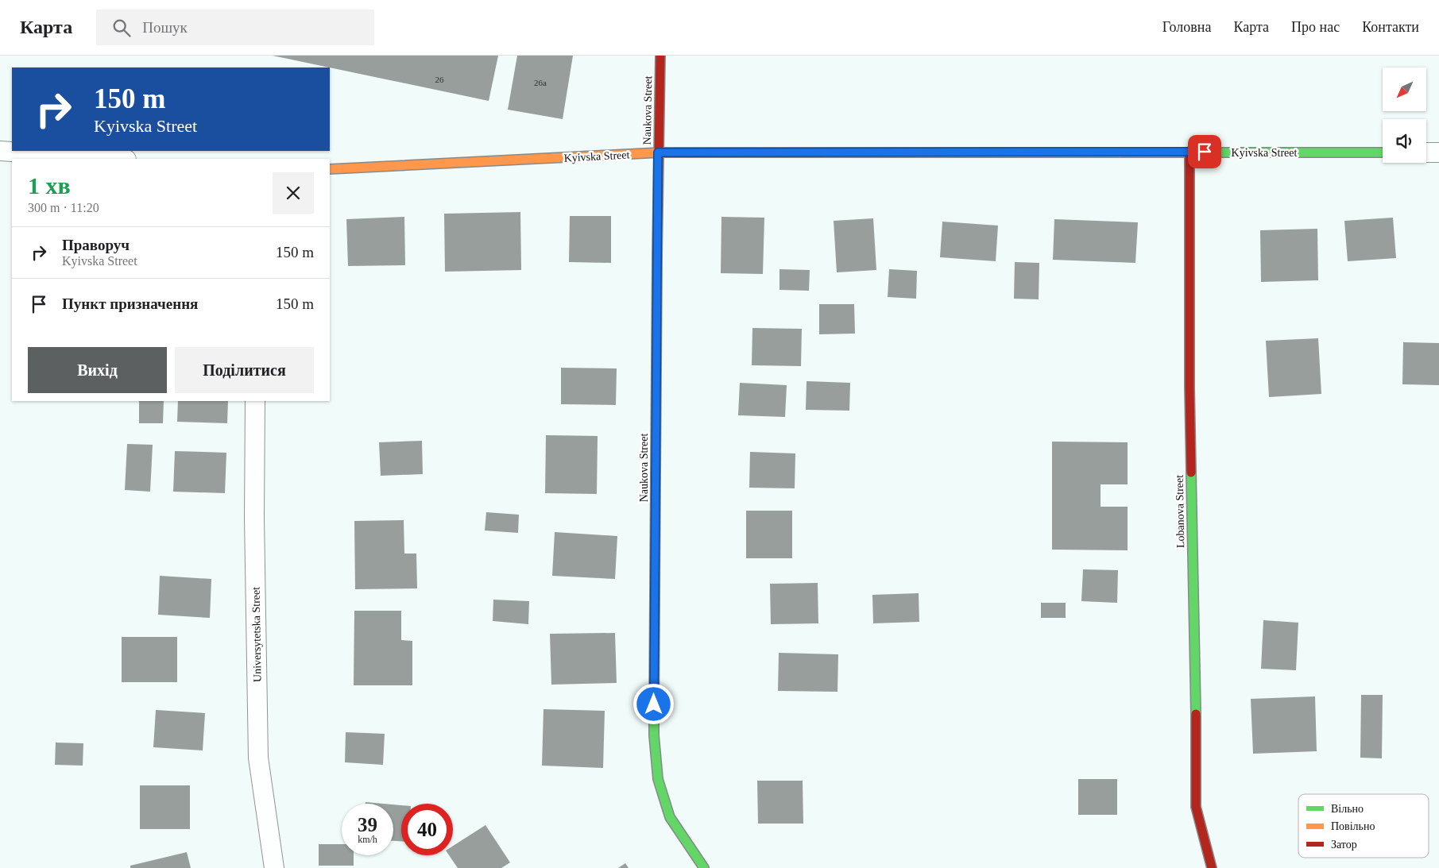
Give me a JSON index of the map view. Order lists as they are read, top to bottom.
{
  "streets": {
    "street": [
      "Naukova Street",
      "Kyivska Street",
      "Lobanova Street",
      "Universytetska Street"
    ]
  },
  "crossings": [
    ["Naukova Street", "Kyivska Street"],
    ["Kyivska Street", "Lobanova Street"]
  ],
  "house_numbers": ["26", "26а"],
  "legend": ["Вільно", "Повільно", "Затор"],
  "north": "bottom left",
  "page": {
    "header": "Карта",
    "search": "Пошук",
    "nav": [
      "Головна",
      "Карта",
      "Про нас",
      "Контакти"
    ],
    "turn": ["150 m", "Kyivska Street"],
    "heading": ["1 хв", "300 m · 11:20"],
    "list": [
      {
        "name": "Праворуч",
        "note": "Kyivska Street",
        "value": "150 m"
      },
      {
        "name": "Пункт призначення",
        "value": "150 m"
      }
    ],
    "buttons": ["Вихід", "Поділитися"],
    "speed": "39 km/h",
    "limit": "40"
  }
}
